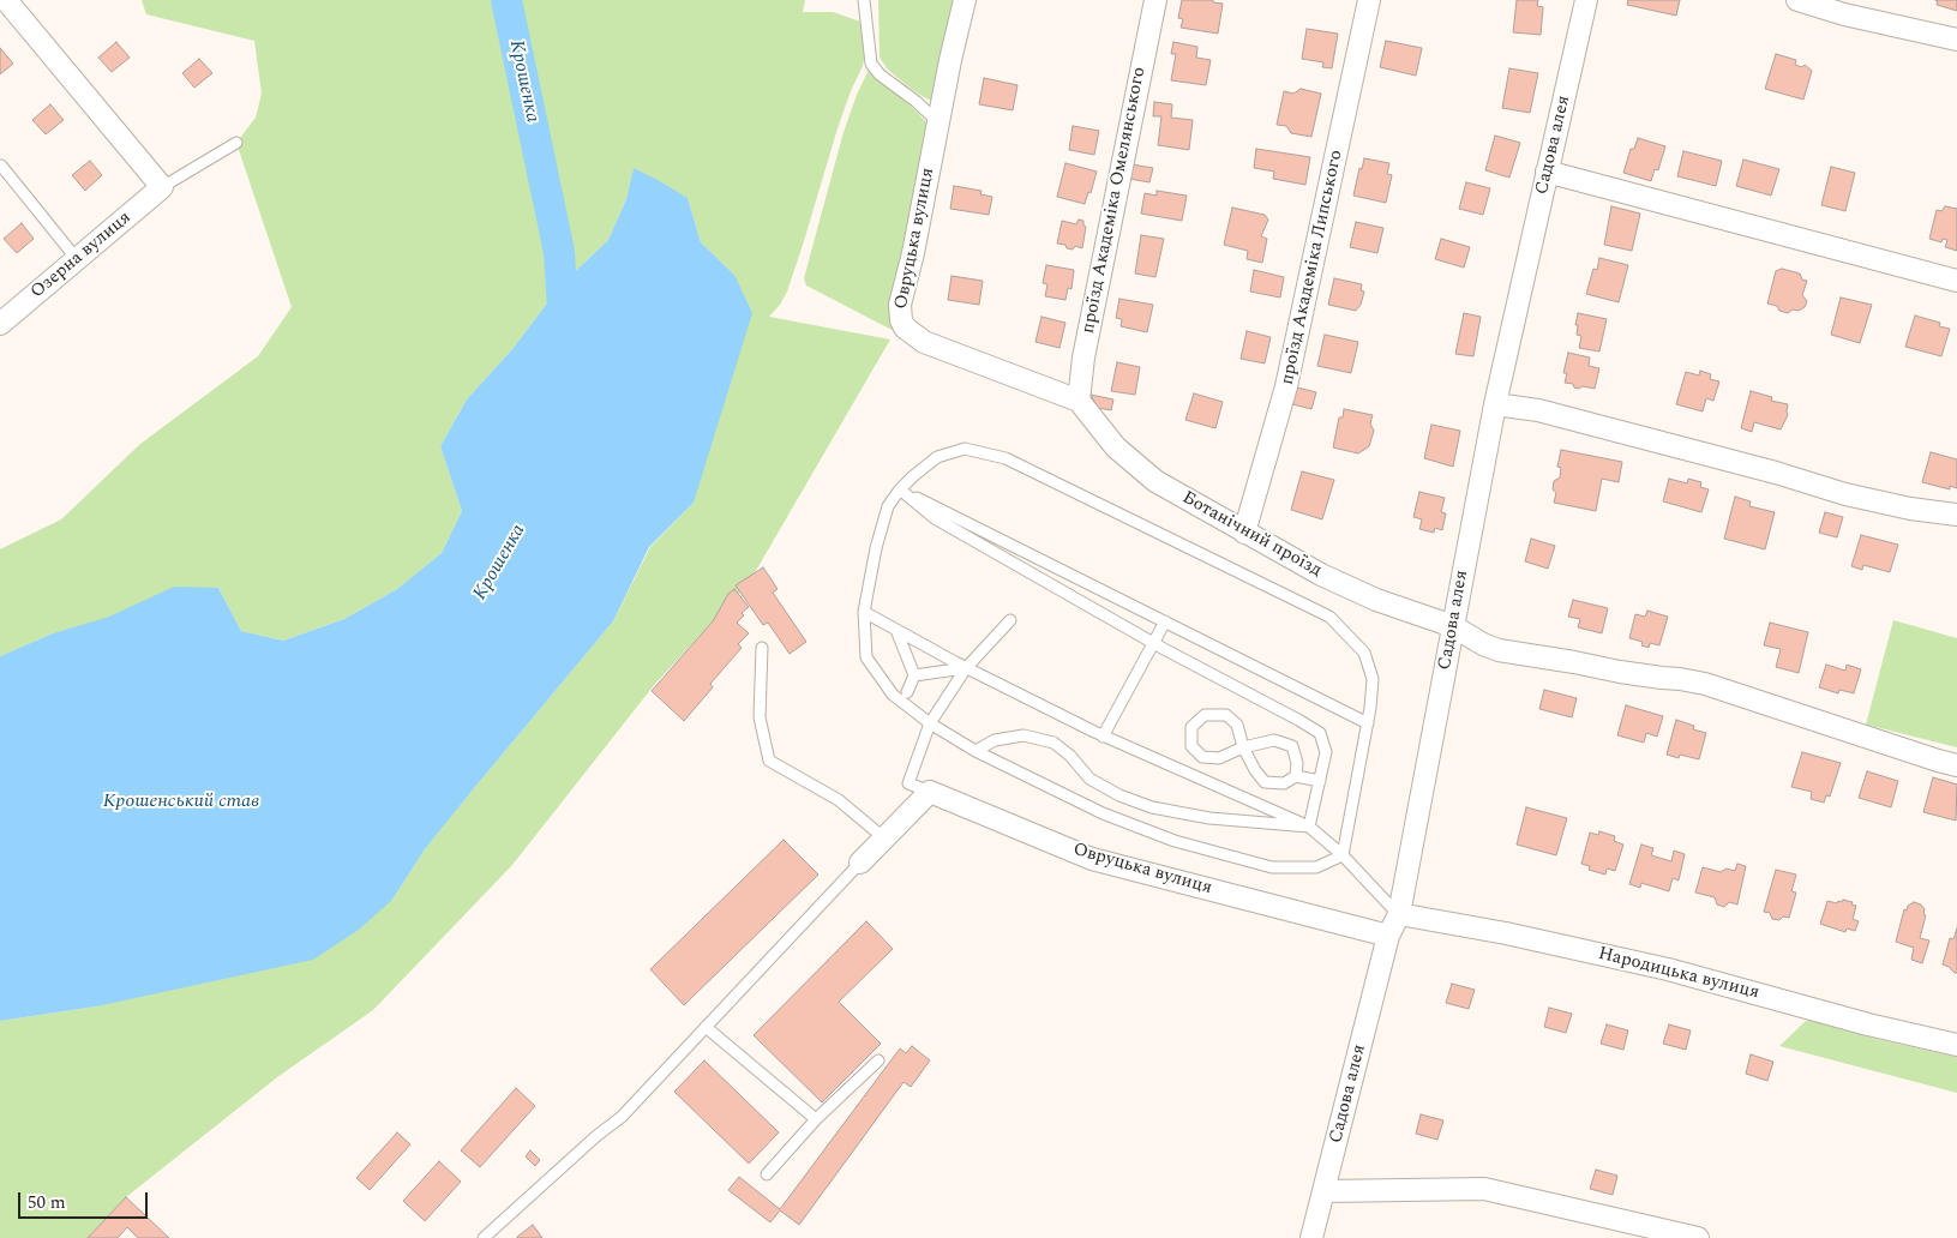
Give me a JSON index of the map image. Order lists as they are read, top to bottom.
{
  "streets": {
    "street": [
      "Садова алея",
      "проїзд Академіка Омелянського",
      "Овруцька вулиця",
      "Озерна вулиця",
      "проїзд Академіка Липського",
      "Ботанічний проїзд",
      "Народицька вулиця"
    ]
  },
  "crossings": [
    ["Садова алея", "Овруцька вулиця"],
    ["Садова алея", "Ботанічний проїзд"],
    ["Садова алея", "Народицька вулиця"],
    ["проїзд Академіка Омелянського", "Овруцька вулиця"],
    ["проїзд Академіка Омелянського", "Ботанічний проїзд"],
    ["Овруцька вулиця", "Ботанічний проїзд"],
    ["проїзд Академіка Липського", "Ботанічний проїзд"]
  ],
  "water": ["Крошенка", "Крошенський став"],
  "scale_bar": "50 m"
}
